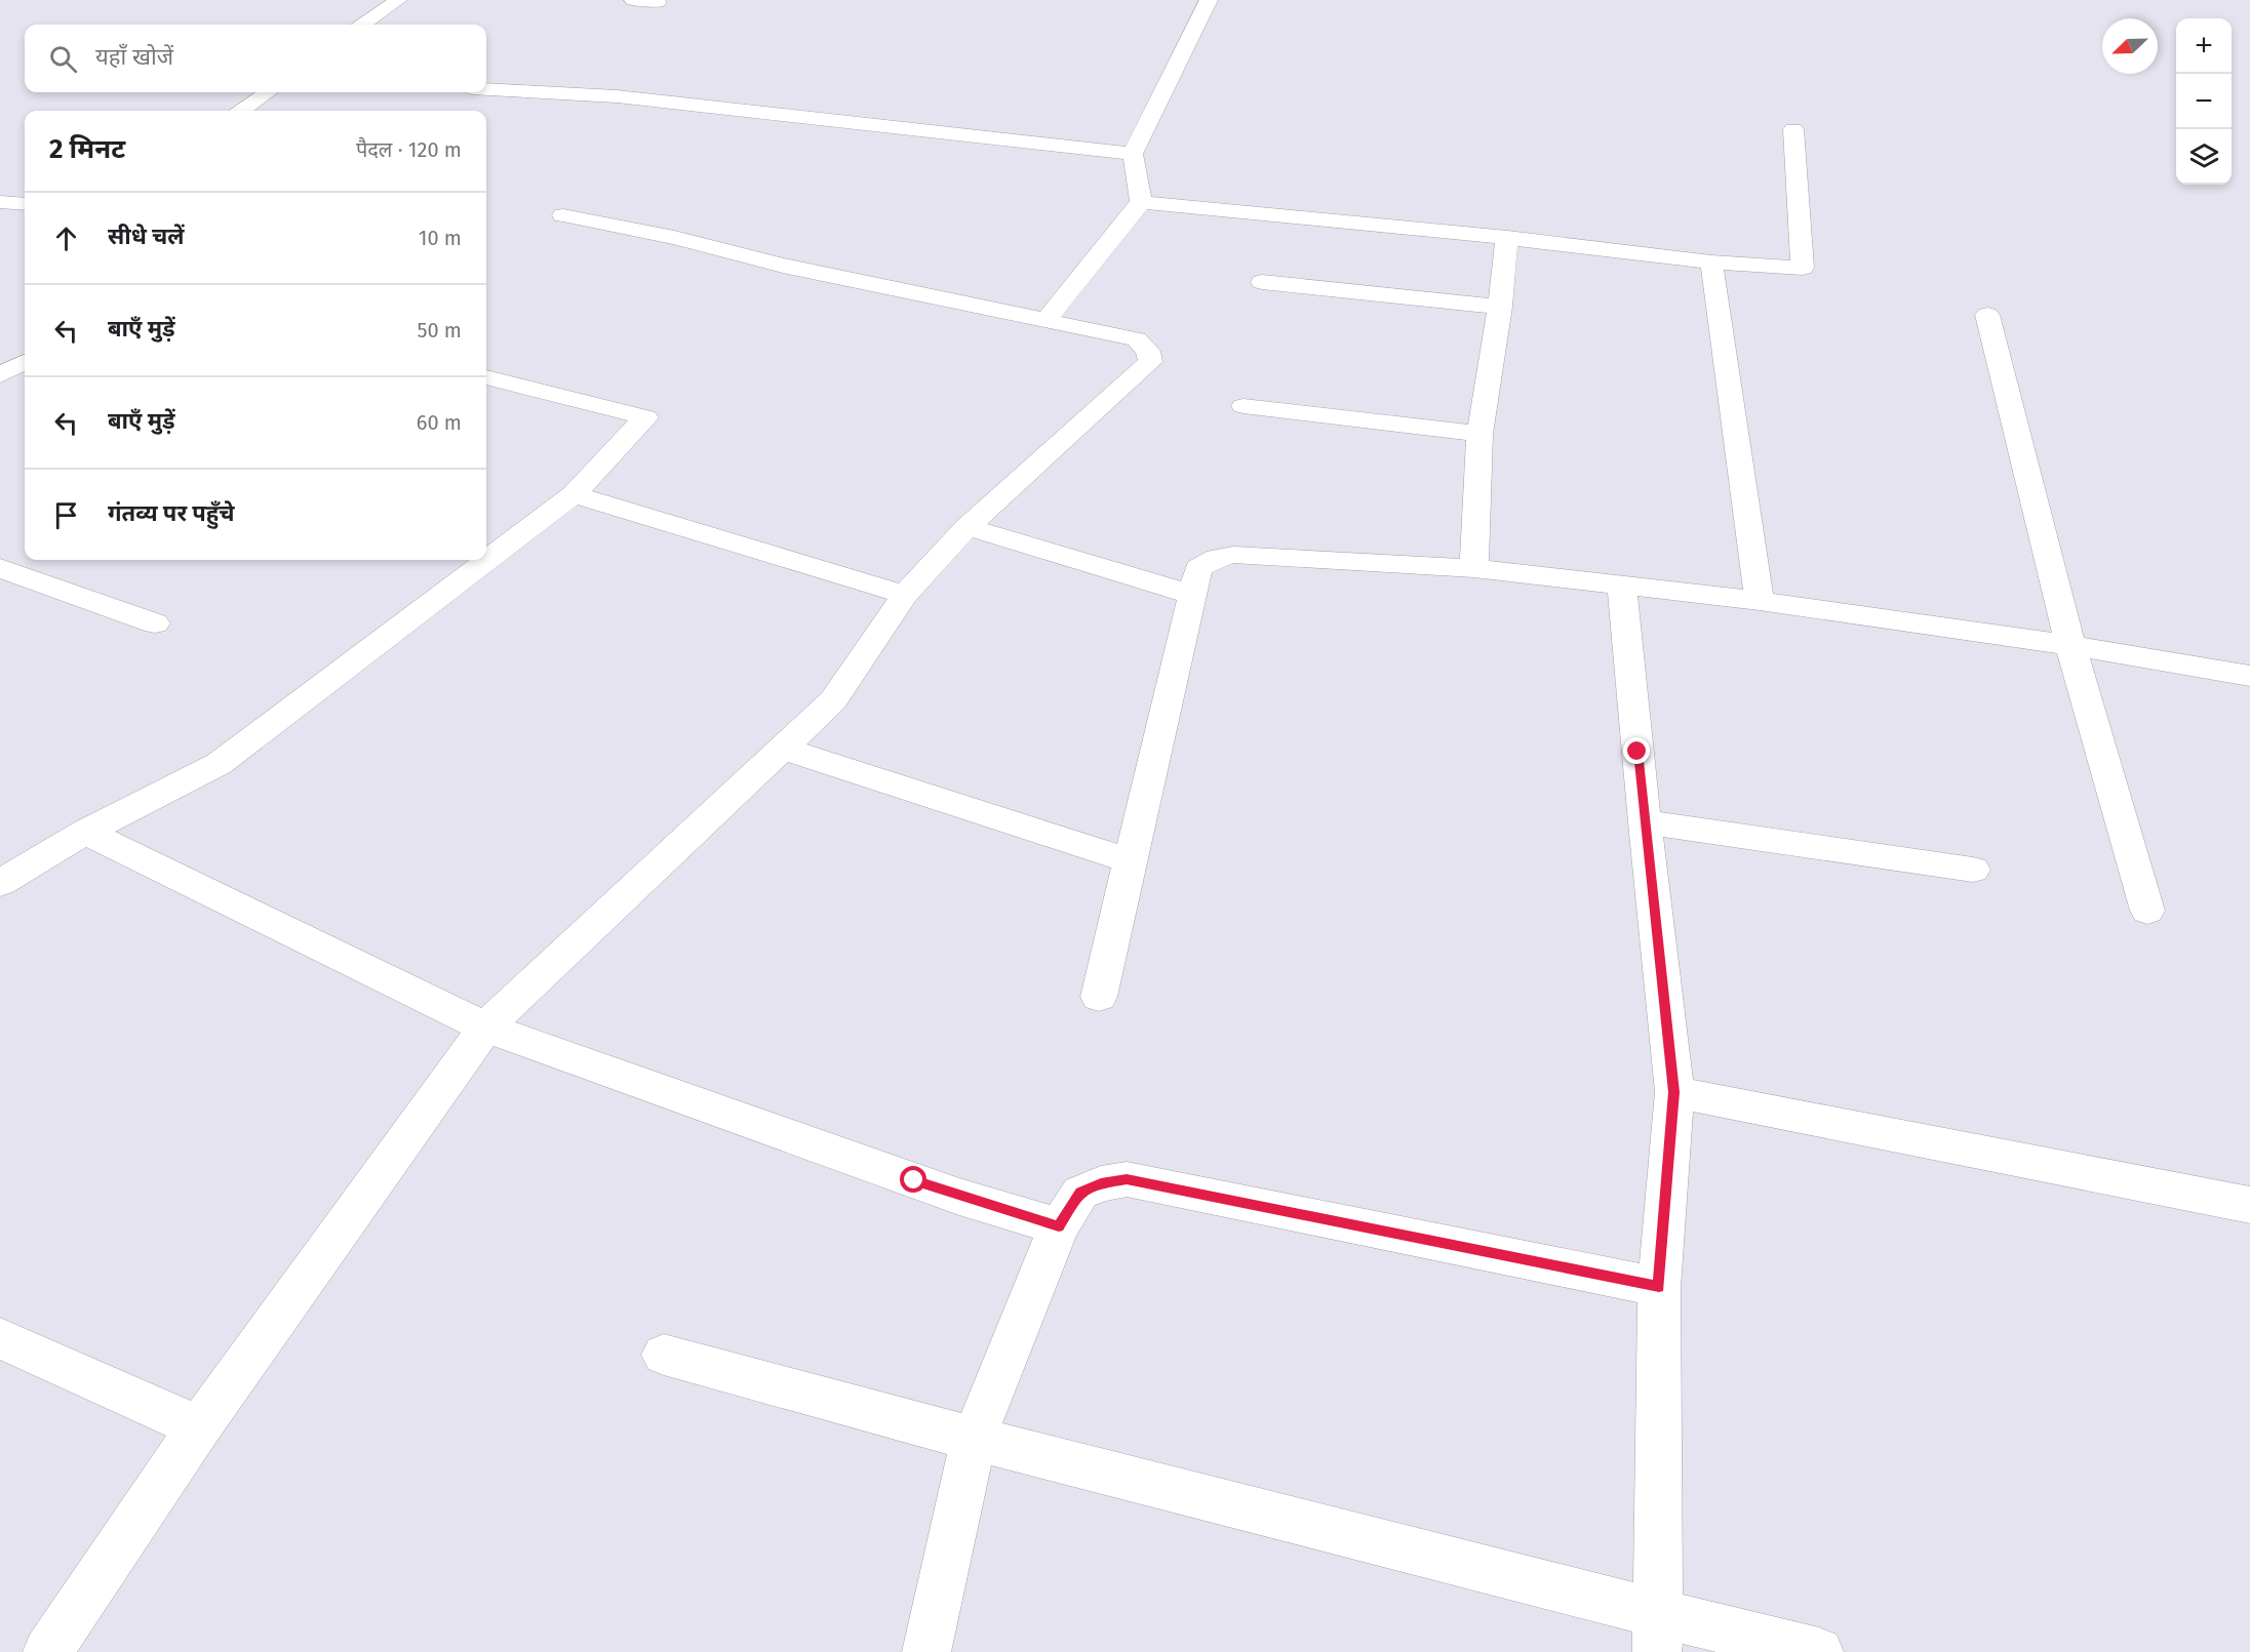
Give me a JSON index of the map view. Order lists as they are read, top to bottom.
{
  "north": "bottom left",
  "page": {
    "map_buttons": ["+", "−"],
    "search": "यहाँ खोजें",
    "heading": ["2 मिनट", "पैदल · 120 m"],
    "list": [
      ["सीधे चलें", "10 m"],
      ["बाएँ मुड़ें", "50 m"],
      ["बाएँ मुड़ें", "60 m"],
      "गंतव्य पर पहुँचे"
    ]
  }
}
